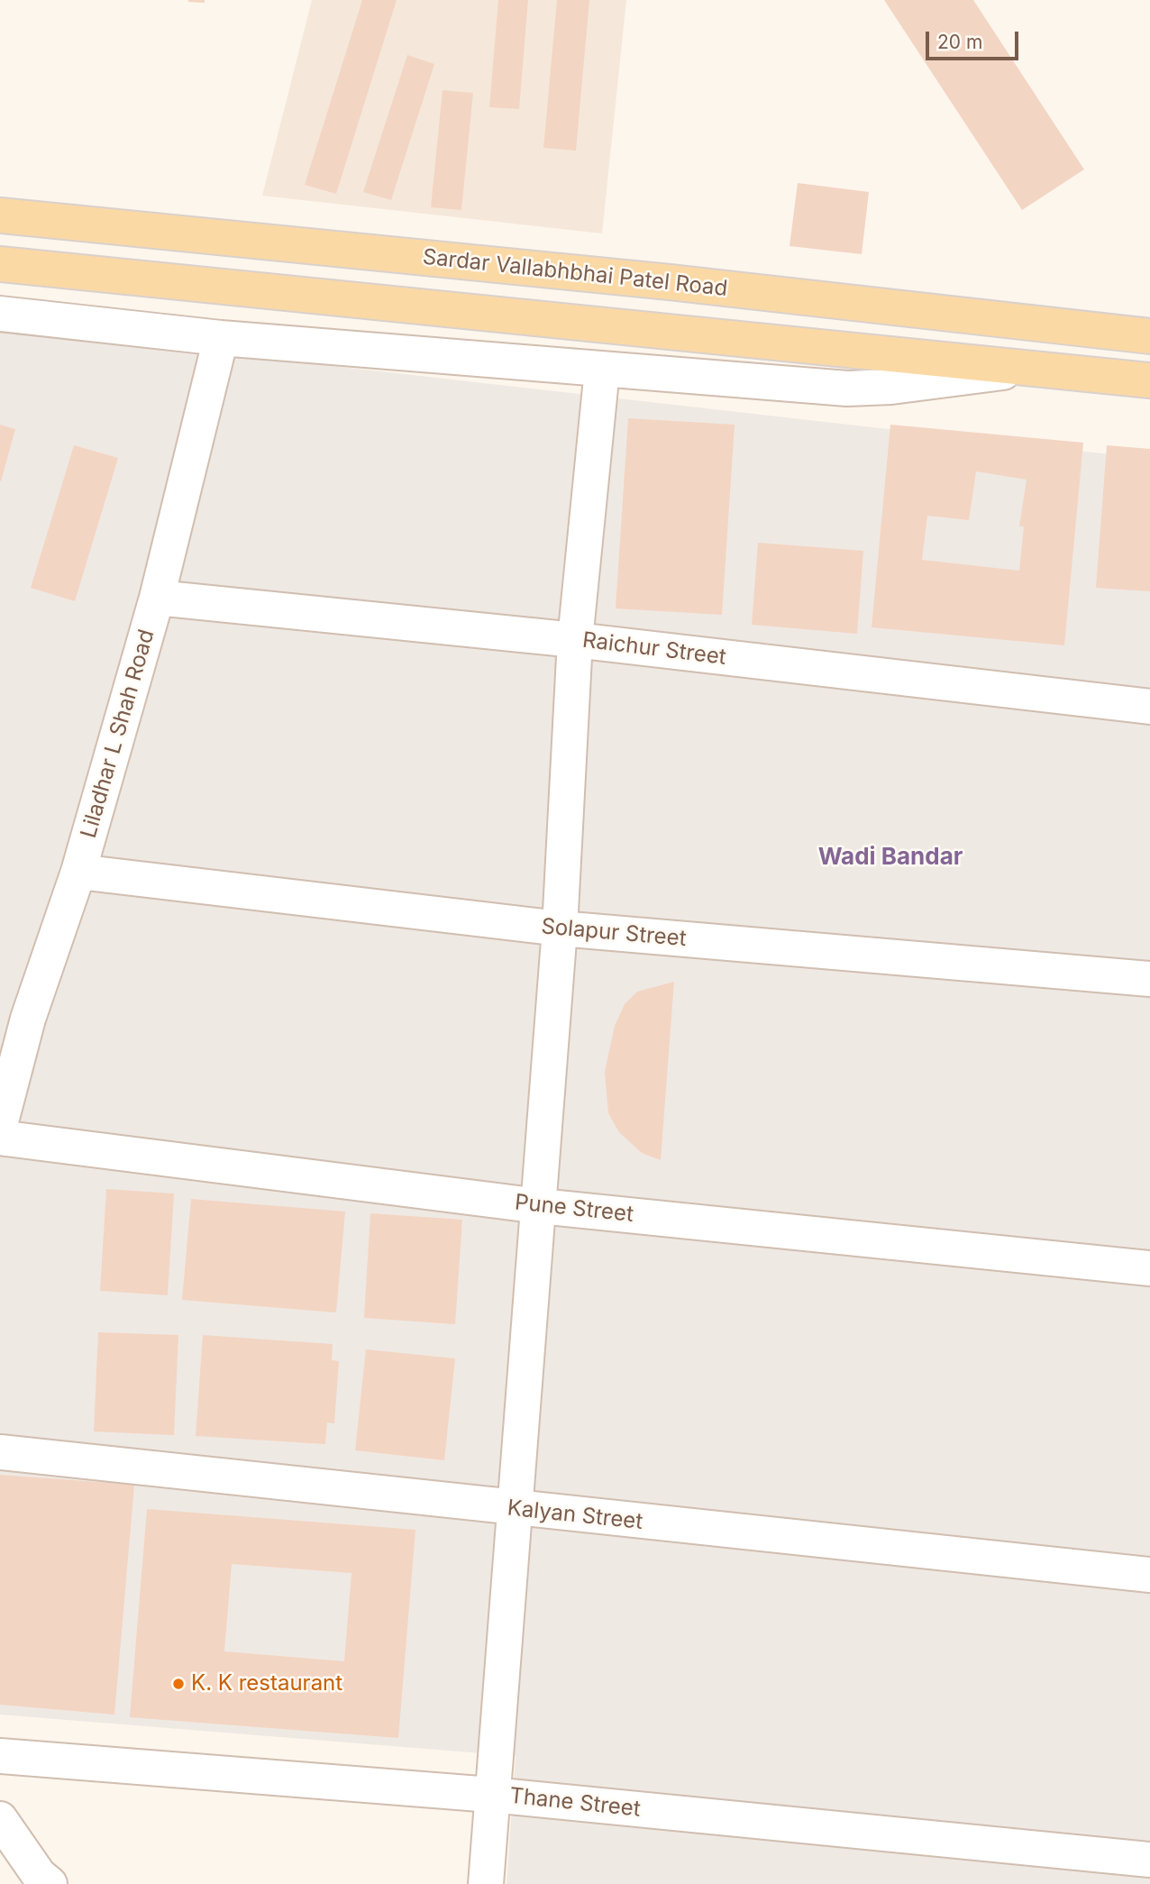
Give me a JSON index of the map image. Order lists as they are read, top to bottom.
{
  "streets": {
    "main road": ["Sardar Vallabhbhai Patel Road"],
    "street": [
      "Raichur Street",
      "Liladhar L Shah Road",
      "Solapur Street",
      "Pune Street",
      "Kalyan Street",
      "Thane Street"
    ]
  },
  "crossings": [
    ["Raichur Street", "Liladhar L Shah Road"],
    ["Liladhar L Shah Road", "Solapur Street"]
  ],
  "districts": ["Wadi Bandar"],
  "places": ["K. K restaurant"],
  "scale_bar": "20 m"
}
